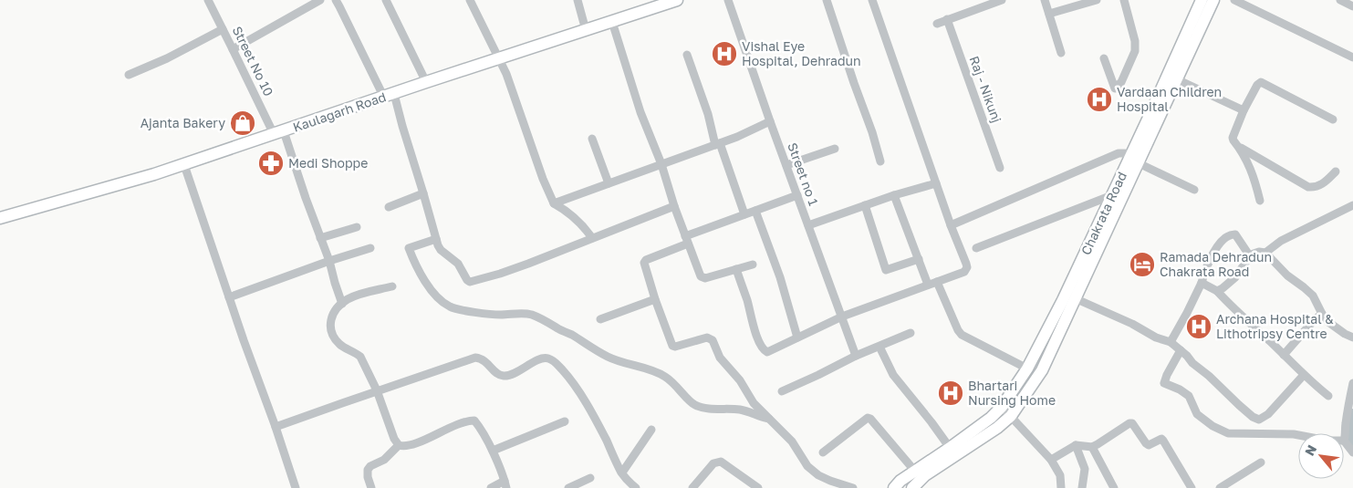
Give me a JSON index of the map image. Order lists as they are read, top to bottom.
{
  "streets": {
    "main road": ["Kaulagarh Road", "Chakrata Road"],
    "street": ["Street No 10", "Raj - Nikunj", "Street no 1"]
  },
  "crossings": [
    ["Street No 10", "Kaulagarh Road"]
  ],
  "places": {
    "hospital": [
      "Vishal Eye Hospital, Dehradun",
      "Vardaan Children Hospital",
      "Archana Hospital & Lithotripsy Centre",
      "Bhartari Nursing Home"
    ],
    "shop": ["Ajanta Bakery"],
    "pharmacy": ["Medi Shoppe"],
    "hotel": ["Ramada Dehradun Chakrata Road"]
  },
  "north": "top left"
}
